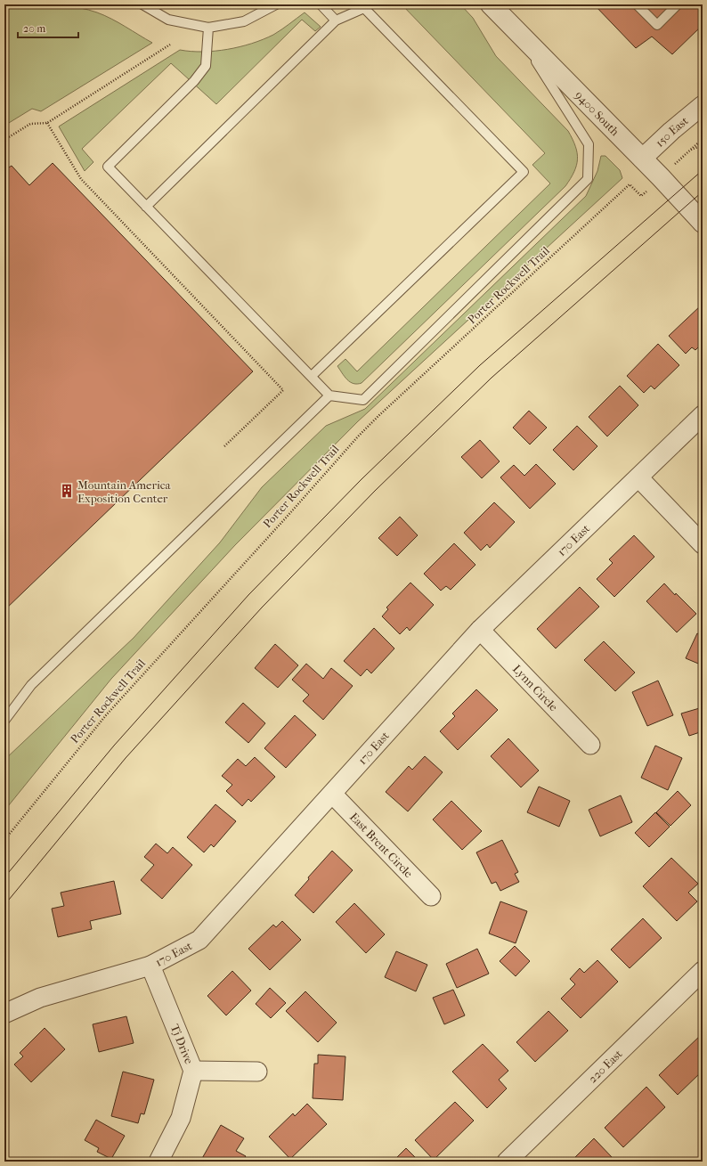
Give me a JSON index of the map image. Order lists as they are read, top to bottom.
{
  "streets": {
    "street": [
      "9400 South",
      "150 East",
      "170 East",
      "Lynn Circle",
      "East Brent Circle",
      "Tj Drive",
      "220 East"
    ],
    "path": ["Porter Rockwell Trail"]
  },
  "crossings": [
    ["9400 South", "150 East"],
    ["170 East", "Lynn Circle"],
    ["170 East", "East Brent Circle"],
    ["170 East", "Tj Drive"]
  ],
  "places": {
    "building": ["Mountain America Exposition Center"]
  },
  "scale_bar": "20 m"
}
